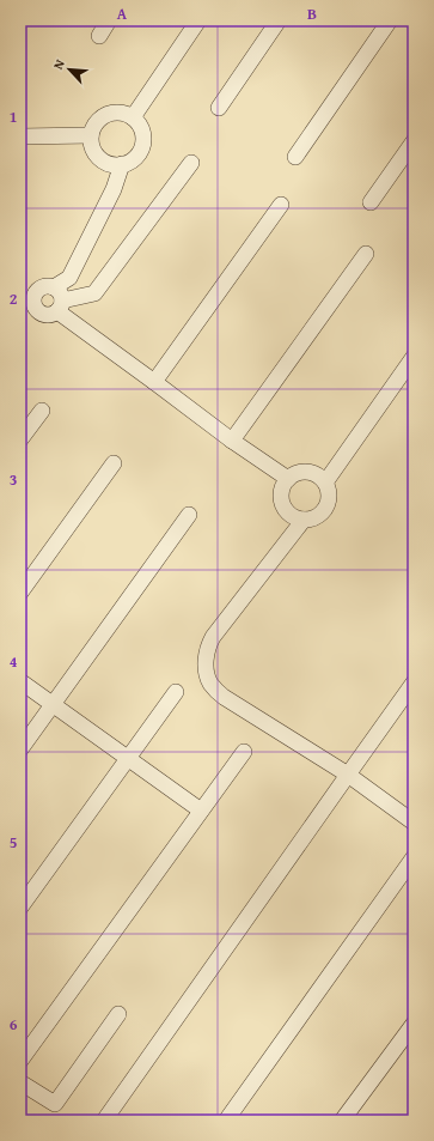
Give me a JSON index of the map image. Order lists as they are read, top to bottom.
{
  "north": "top left",
  "grid": {
    "columns": ["A", "B"],
    "rows": [
      "1",
      "2",
      "3",
      "4",
      "5",
      "6"
    ]
  }
}
